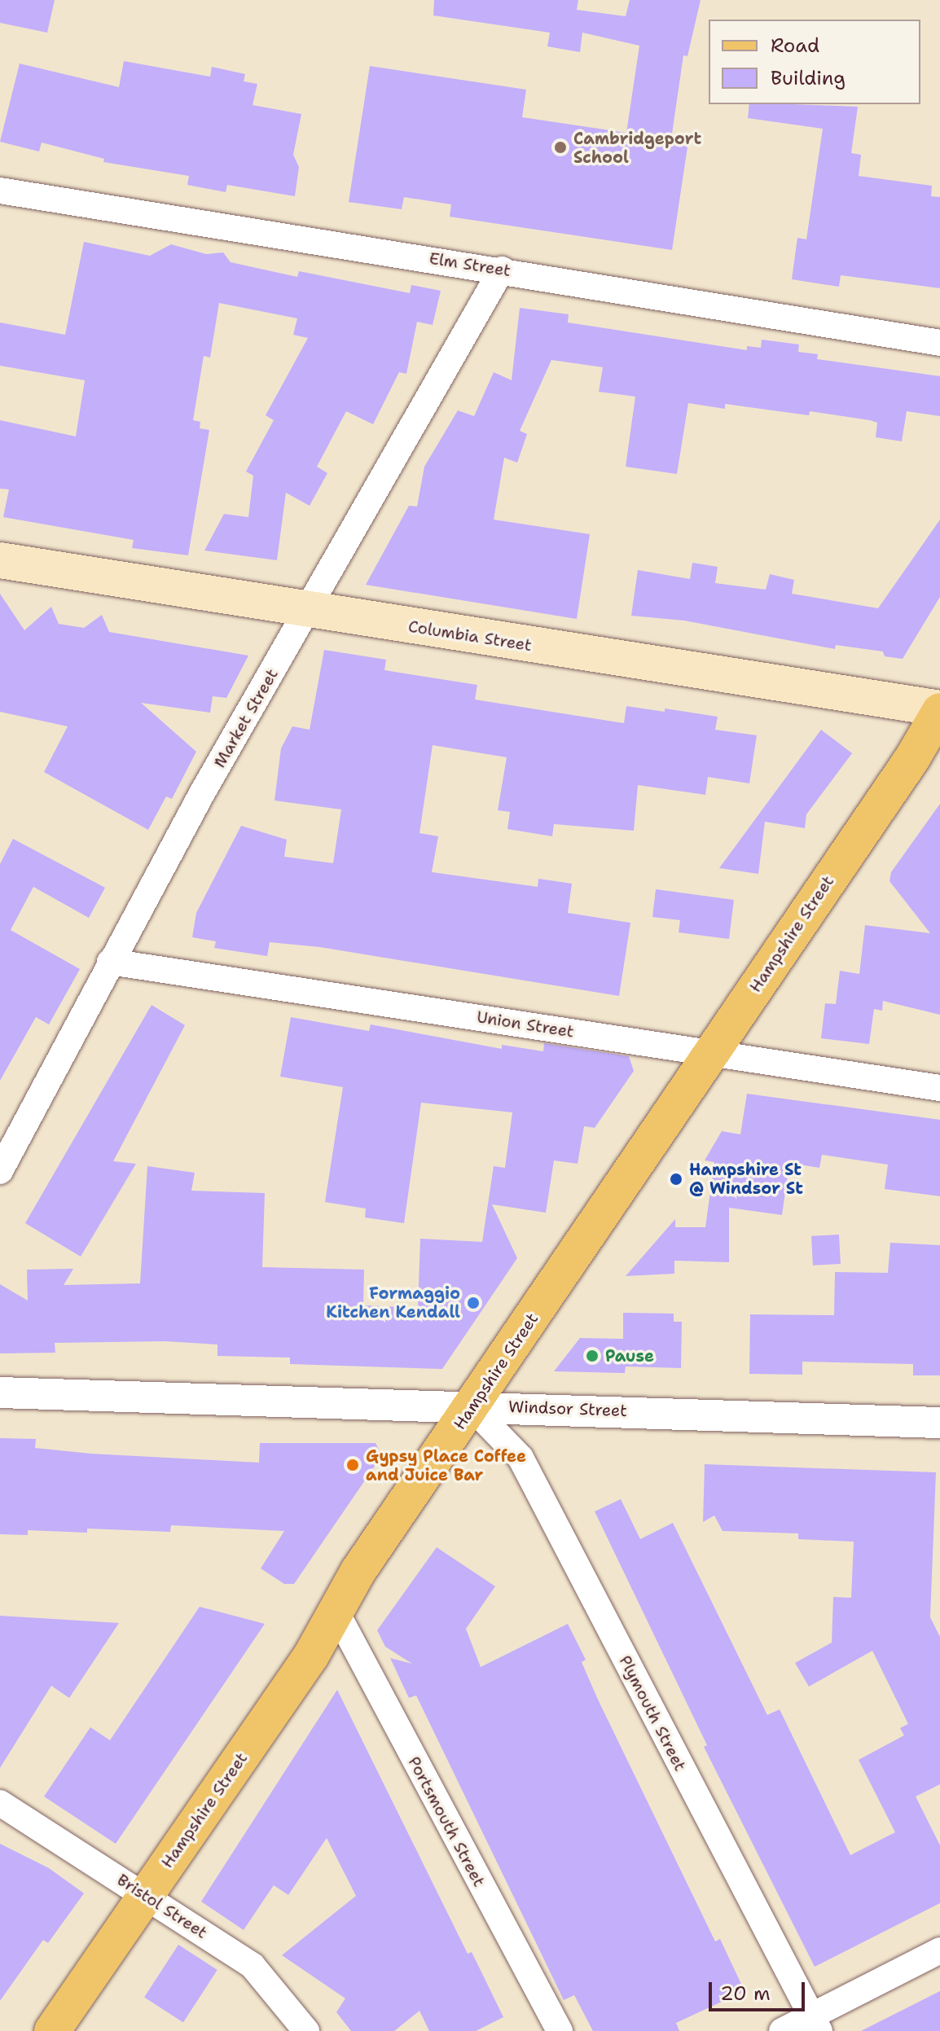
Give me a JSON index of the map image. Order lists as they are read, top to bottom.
{
  "streets": {
    "main road": ["Columbia Street", "Hampshire Street"],
    "street": [
      "Elm Street",
      "Market Street",
      "Union Street",
      "Windsor Street",
      "Plymouth Street",
      "Portsmouth Street",
      "Bristol Street"
    ]
  },
  "crossings": [
    ["Elm Street", "Market Street"],
    ["Columbia Street", "Market Street"],
    ["Columbia Street", "Hampshire Street"],
    ["Market Street", "Union Street"],
    ["Hampshire Street", "Union Street"],
    ["Hampshire Street", "Windsor Street"],
    ["Hampshire Street", "Plymouth Street"],
    ["Hampshire Street", "Portsmouth Street"],
    ["Hampshire Street", "Bristol Street"],
    ["Windsor Street", "Plymouth Street"]
  ],
  "places": [
    "Cambridgeport School",
    "Hampshire St @ Windsor St",
    "Formaggio Kitchen Kendall",
    "Pause",
    "Gypsy Place Coffee and Juice Bar"
  ],
  "legend": ["Road", "Building"],
  "scale_bar": "20 m"
}
